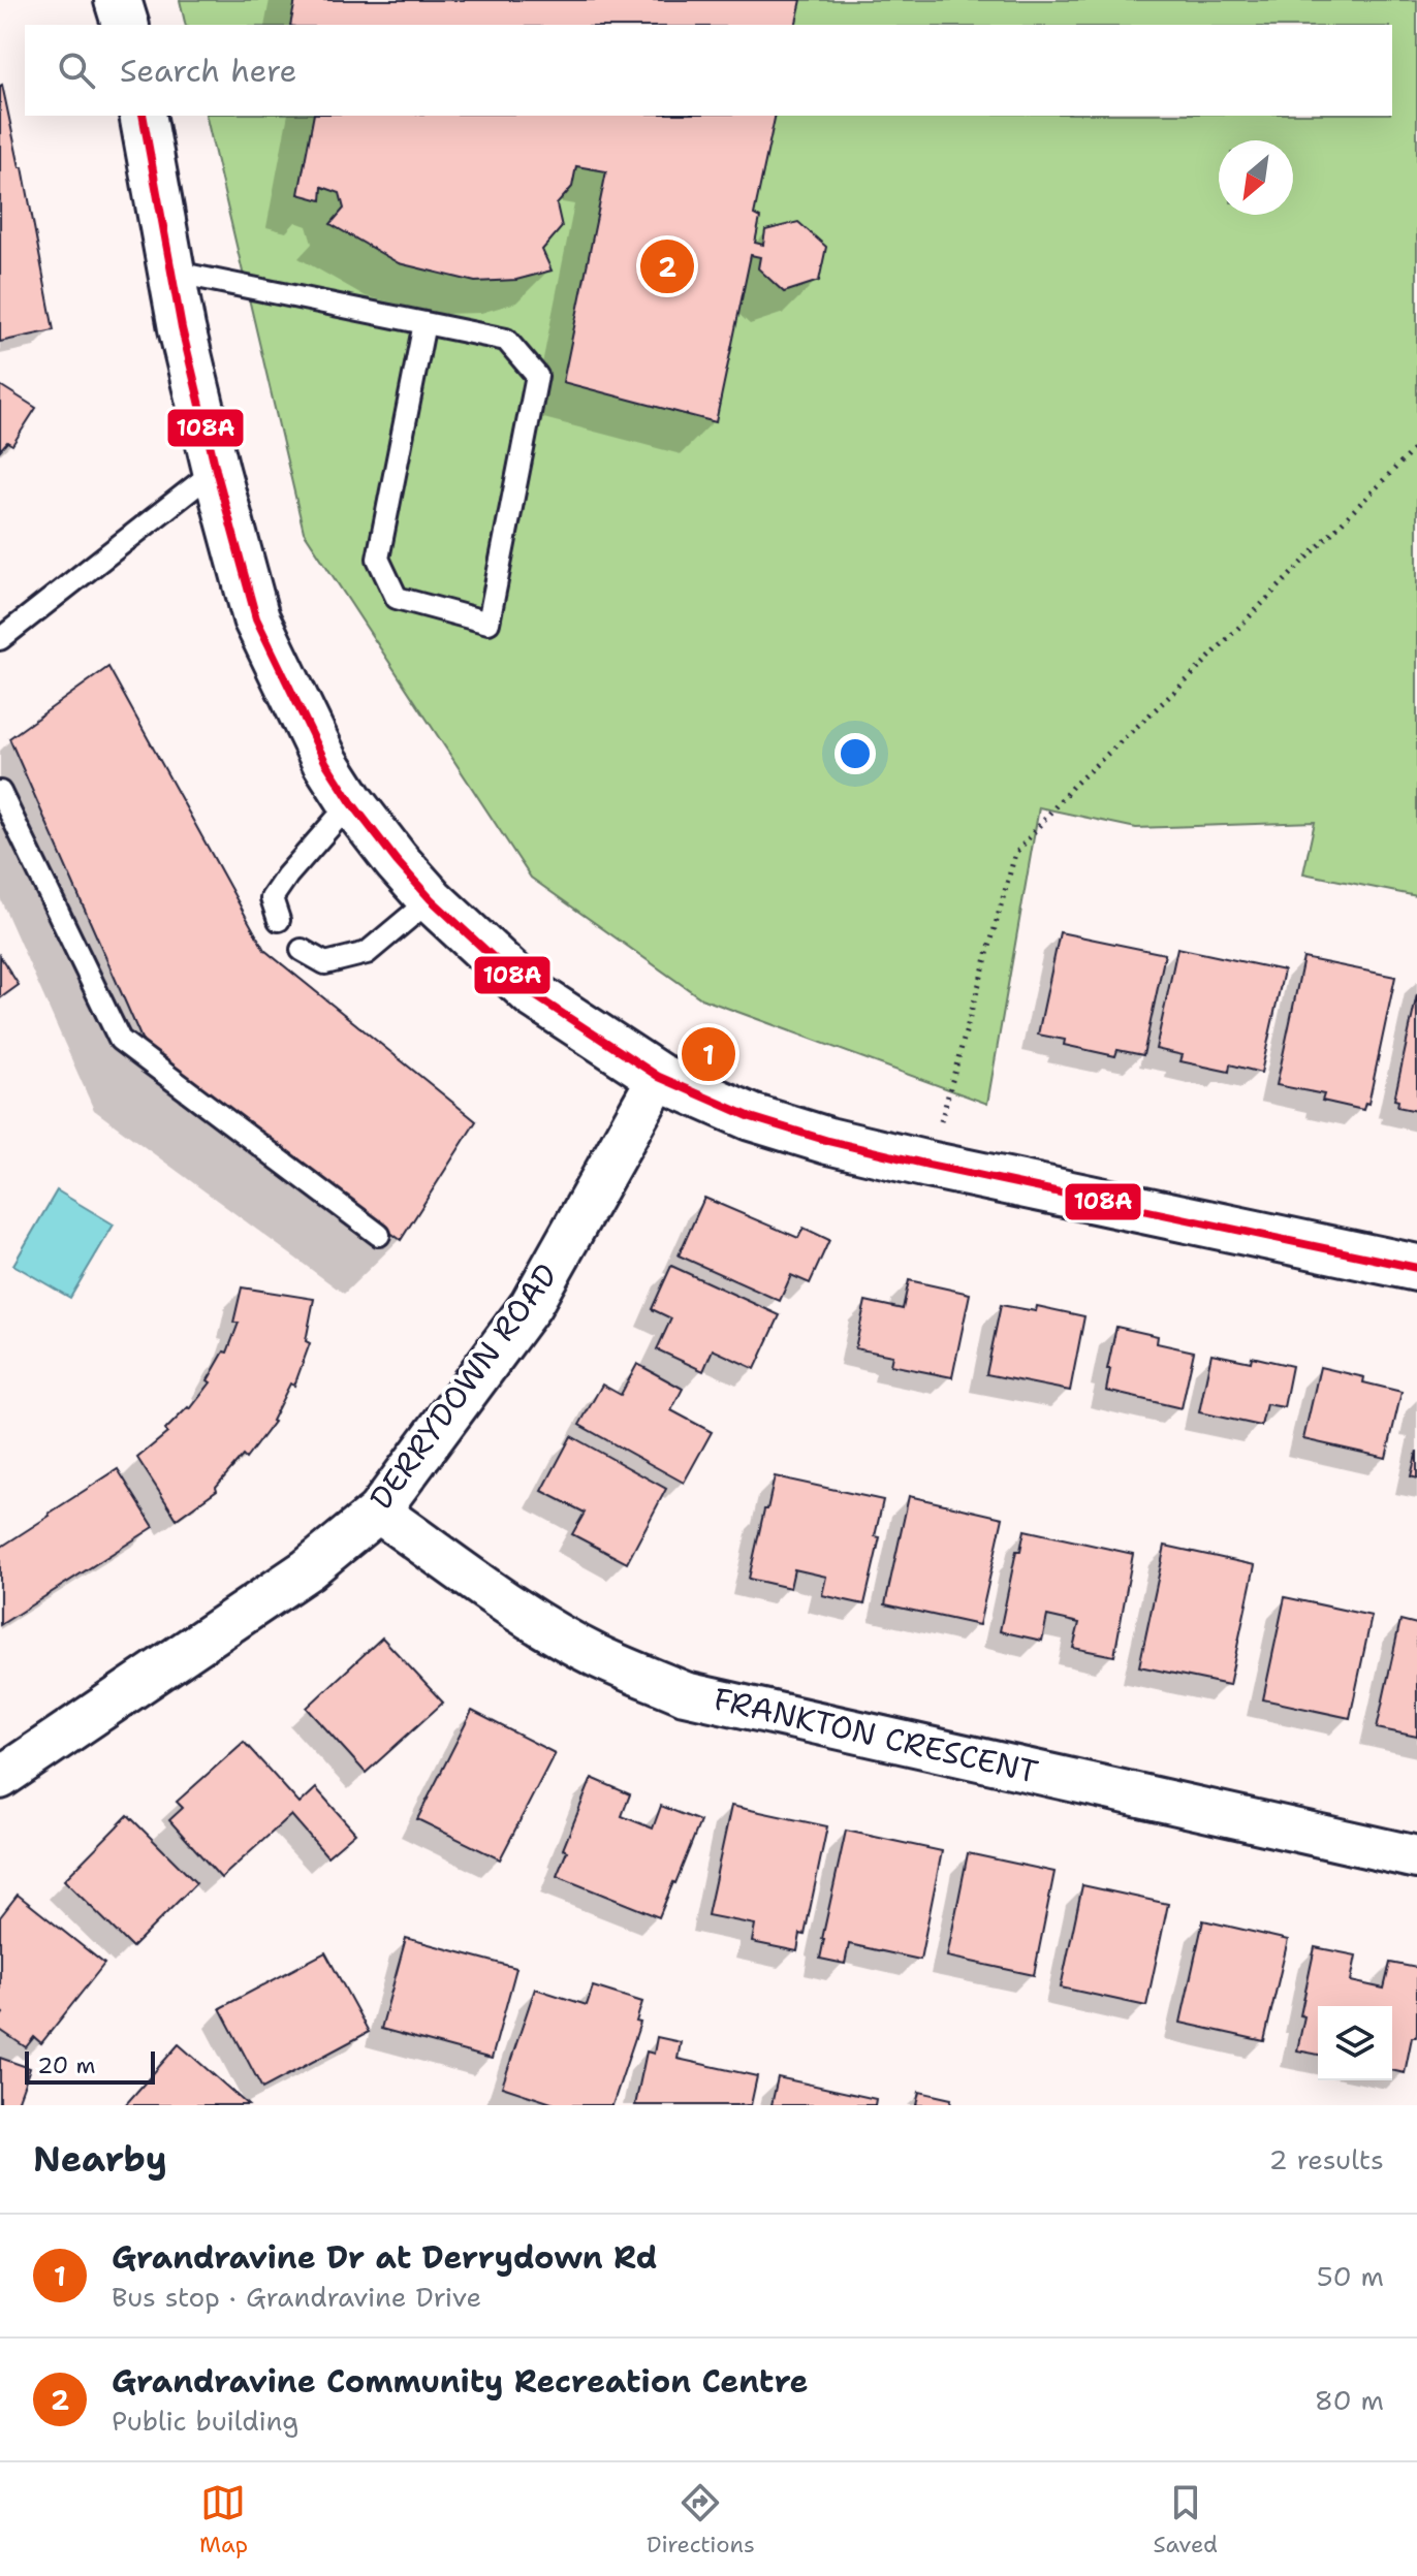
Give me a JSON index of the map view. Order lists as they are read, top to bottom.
{
  "streets": {
    "street": ["DERRYDOWN ROAD", "FRANKTON CRESCENT"]
  },
  "crossings": [
    ["DERRYDOWN ROAD", "FRANKTON CRESCENT"]
  ],
  "lines": ["transit line 108A"],
  "scale_bar": "20 m",
  "north": "bottom left",
  "page": {
    "search": "Search here",
    "pins": ["2", "1"],
    "scale": "20 m",
    "heading": ["Nearby", "2 results"],
    "list": [
      {
        "mark": "1",
        "name": "Grandravine Dr at Derrydown Rd",
        "note": "Bus stop · Grandravine Drive",
        "value": "50 m"
      },
      {
        "mark": "2",
        "name": "Grandravine Community Recreation Centre",
        "note": "Public building",
        "value": "80 m"
      }
    ],
    "nav": ["Map", "Directions", "Saved"]
  }
}
